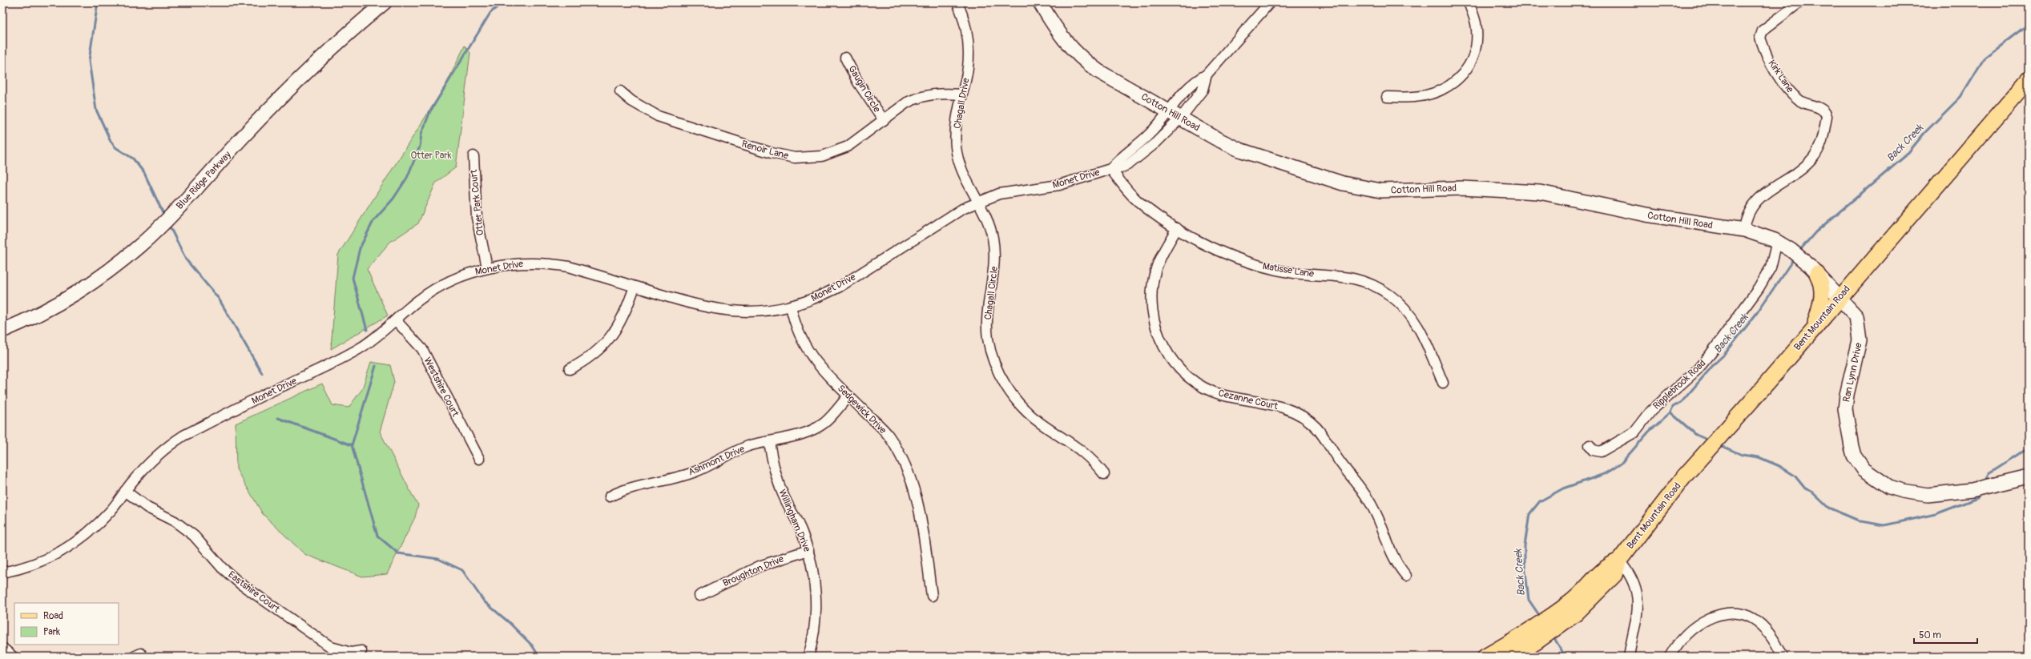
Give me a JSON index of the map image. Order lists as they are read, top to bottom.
{
  "streets": {
    "main road": ["Bent Mountain Road"],
    "street": [
      "Kirk Lane",
      "Gaugin Circle",
      "Chagall Drive",
      "Cotton Hill Road",
      "Renoir Lane",
      "Monet Drive",
      "Blue Ridge Parkway",
      "Otter Park Court",
      "Matisse Lane",
      "Chagall Circle",
      "Ran Lynn Drive",
      "Ripplebrook Road",
      "Westshire Court",
      "Cezanne Court",
      "Sedgewick Drive",
      "Ashmont Drive",
      "Willingham Drive",
      "Broughton Drive",
      "Eastshire Court"
    ]
  },
  "crossings": [
    ["Kirk Lane", "Cotton Hill Road"],
    ["Gaugin Circle", "Renoir Lane"],
    ["Chagall Drive", "Renoir Lane"],
    ["Chagall Drive", "Monet Drive"],
    ["Chagall Drive", "Chagall Circle"],
    ["Cotton Hill Road", "Monet Drive"],
    ["Cotton Hill Road", "Bent Mountain Road"],
    ["Cotton Hill Road", "Ran Lynn Drive"],
    ["Cotton Hill Road", "Ripplebrook Road"],
    ["Monet Drive", "Otter Park Court"],
    ["Monet Drive", "Matisse Lane"],
    ["Monet Drive", "Chagall Circle"],
    ["Monet Drive", "Westshire Court"],
    ["Monet Drive", "Sedgewick Drive"],
    ["Monet Drive", "Eastshire Court"],
    ["Matisse Lane", "Cezanne Court"],
    ["Bent Mountain Road", "Ran Lynn Drive"],
    ["Sedgewick Drive", "Ashmont Drive"],
    ["Ashmont Drive", "Willingham Drive"],
    ["Willingham Drive", "Broughton Drive"]
  ],
  "water": ["Back Creek"],
  "parks": ["Otter Park"],
  "legend": ["Road", "Park"],
  "scale_bar": "50 m"
}
